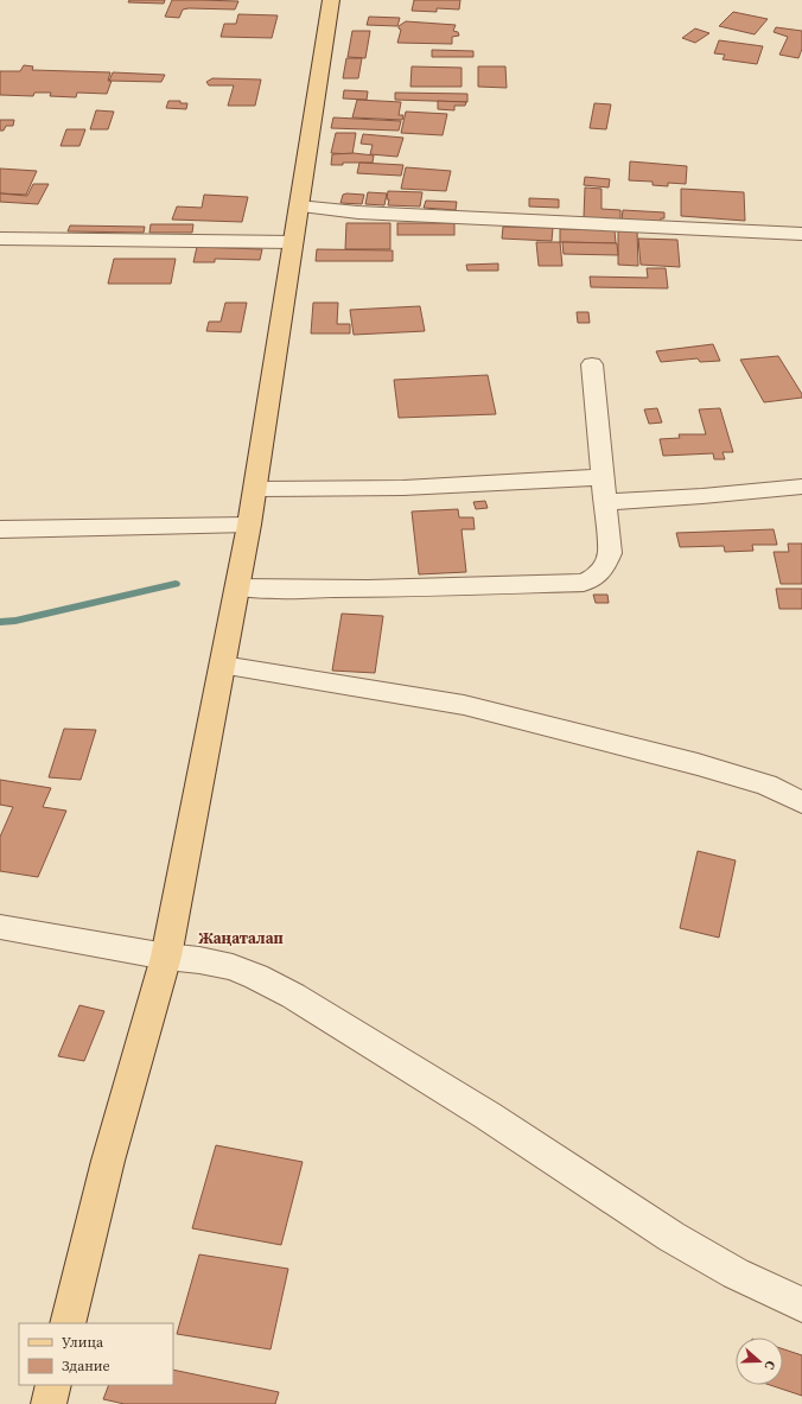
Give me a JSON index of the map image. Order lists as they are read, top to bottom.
{
  "districts": ["Жаңаталап"],
  "legend": ["Улица", "Здание"],
  "north": "right"
}
